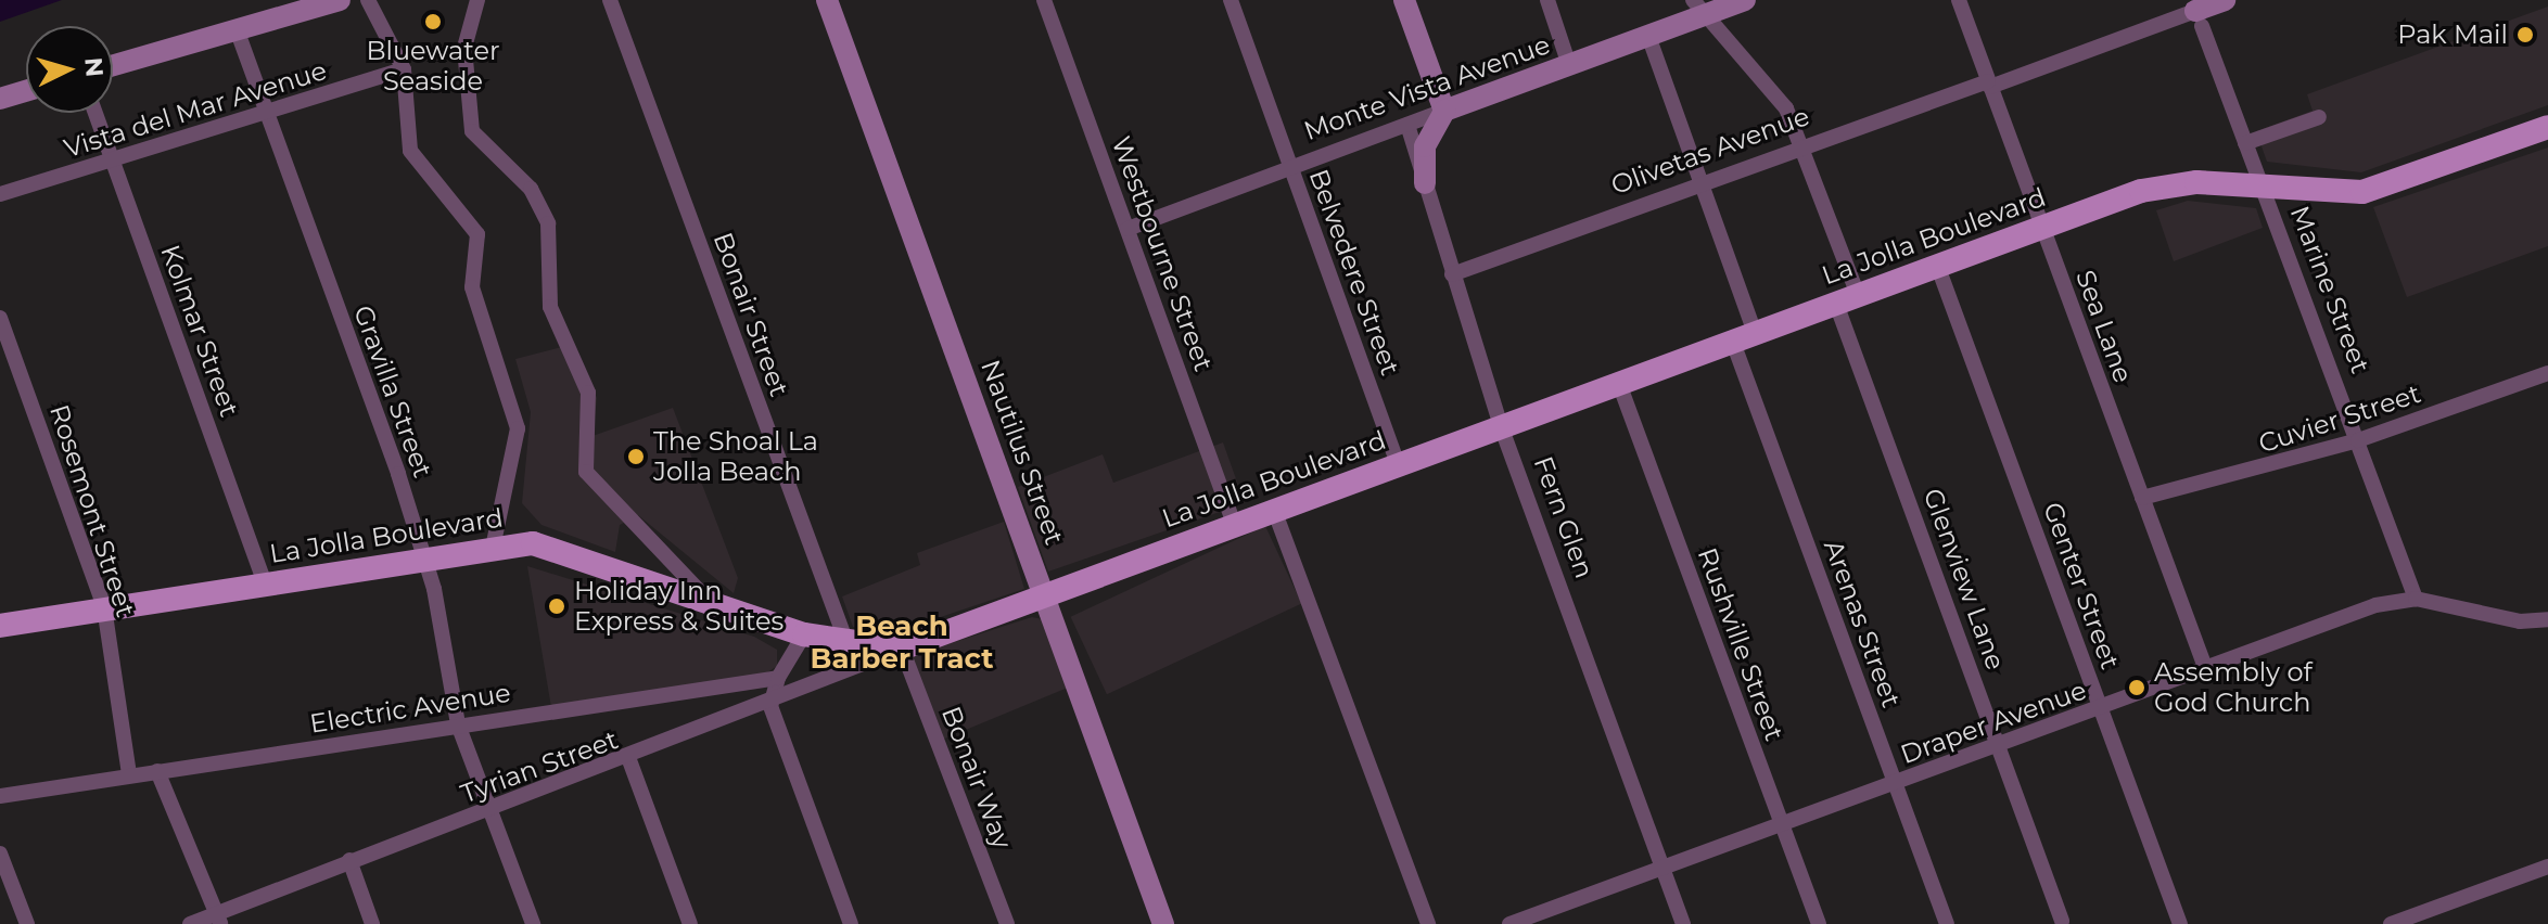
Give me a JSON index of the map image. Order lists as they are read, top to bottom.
{
  "streets": {
    "main road": ["La Jolla Boulevard"],
    "street": [
      "Monte Vista Avenue",
      "Vista del Mar Avenue",
      "Olivetas Avenue",
      "Westbourne Street",
      "Belvedere Street",
      "Marine Street",
      "Bonair Street",
      "Sea Lane",
      "Kolmar Street",
      "Gravilla Street",
      "Cuvier Street",
      "Nautilus Street",
      "Rosemont Street",
      "Fern Glen",
      "Glenview Lane",
      "Genter Street",
      "Arenas Street",
      "Rushville Street",
      "Electric Avenue",
      "Draper Avenue",
      "Tyrian Street",
      "Bonair Way"
    ]
  },
  "crossings": [
    ["Monte Vista Avenue", "Westbourne Street"],
    ["Monte Vista Avenue", "Belvedere Street"],
    ["Monte Vista Avenue", "Fern Glen"],
    ["Monte Vista Avenue", "Glenview Lane"],
    ["Monte Vista Avenue", "Arenas Street"],
    ["Vista del Mar Avenue", "Kolmar Street"],
    ["Vista del Mar Avenue", "Gravilla Street"],
    ["Olivetas Avenue", "Marine Street"],
    ["Olivetas Avenue", "Sea Lane"],
    ["Olivetas Avenue", "Fern Glen"],
    ["Olivetas Avenue", "Glenview Lane"],
    ["Olivetas Avenue", "Arenas Street"],
    ["La Jolla Boulevard", "Westbourne Street"],
    ["La Jolla Boulevard", "Belvedere Street"],
    ["La Jolla Boulevard", "Marine Street"],
    ["La Jolla Boulevard", "Bonair Street"],
    ["La Jolla Boulevard", "Sea Lane"],
    ["La Jolla Boulevard", "Kolmar Street"],
    ["La Jolla Boulevard", "Gravilla Street"],
    ["La Jolla Boulevard", "Nautilus Street"],
    ["La Jolla Boulevard", "Rosemont Street"],
    ["La Jolla Boulevard", "Fern Glen"],
    ["La Jolla Boulevard", "Glenview Lane"],
    ["La Jolla Boulevard", "Genter Street"],
    ["La Jolla Boulevard", "Arenas Street"],
    ["La Jolla Boulevard", "Rushville Street"],
    ["La Jolla Boulevard", "Tyrian Street"],
    ["La Jolla Boulevard", "Bonair Way"],
    ["Marine Street", "Cuvier Street"],
    ["Marine Street", "Draper Avenue"],
    ["Sea Lane", "Cuvier Street"],
    ["Sea Lane", "Draper Avenue"],
    ["Gravilla Street", "Electric Avenue"],
    ["Gravilla Street", "Tyrian Street"],
    ["Rosemont Street", "Electric Avenue"],
    ["Fern Glen", "Draper Avenue"],
    ["Glenview Lane", "Draper Avenue"],
    ["Genter Street", "Draper Avenue"],
    ["Arenas Street", "Draper Avenue"],
    ["Rushville Street", "Draper Avenue"],
    ["Tyrian Street", "Bonair Way"]
  ],
  "districts": ["Beach Barber Tract"],
  "places": [
    "Bluewater Seaside",
    "Pak Mail",
    "The Shoal La Jolla Beach",
    "Holiday Inn Express & Suites",
    "Assembly of God Church"
  ],
  "north": "right"
}
